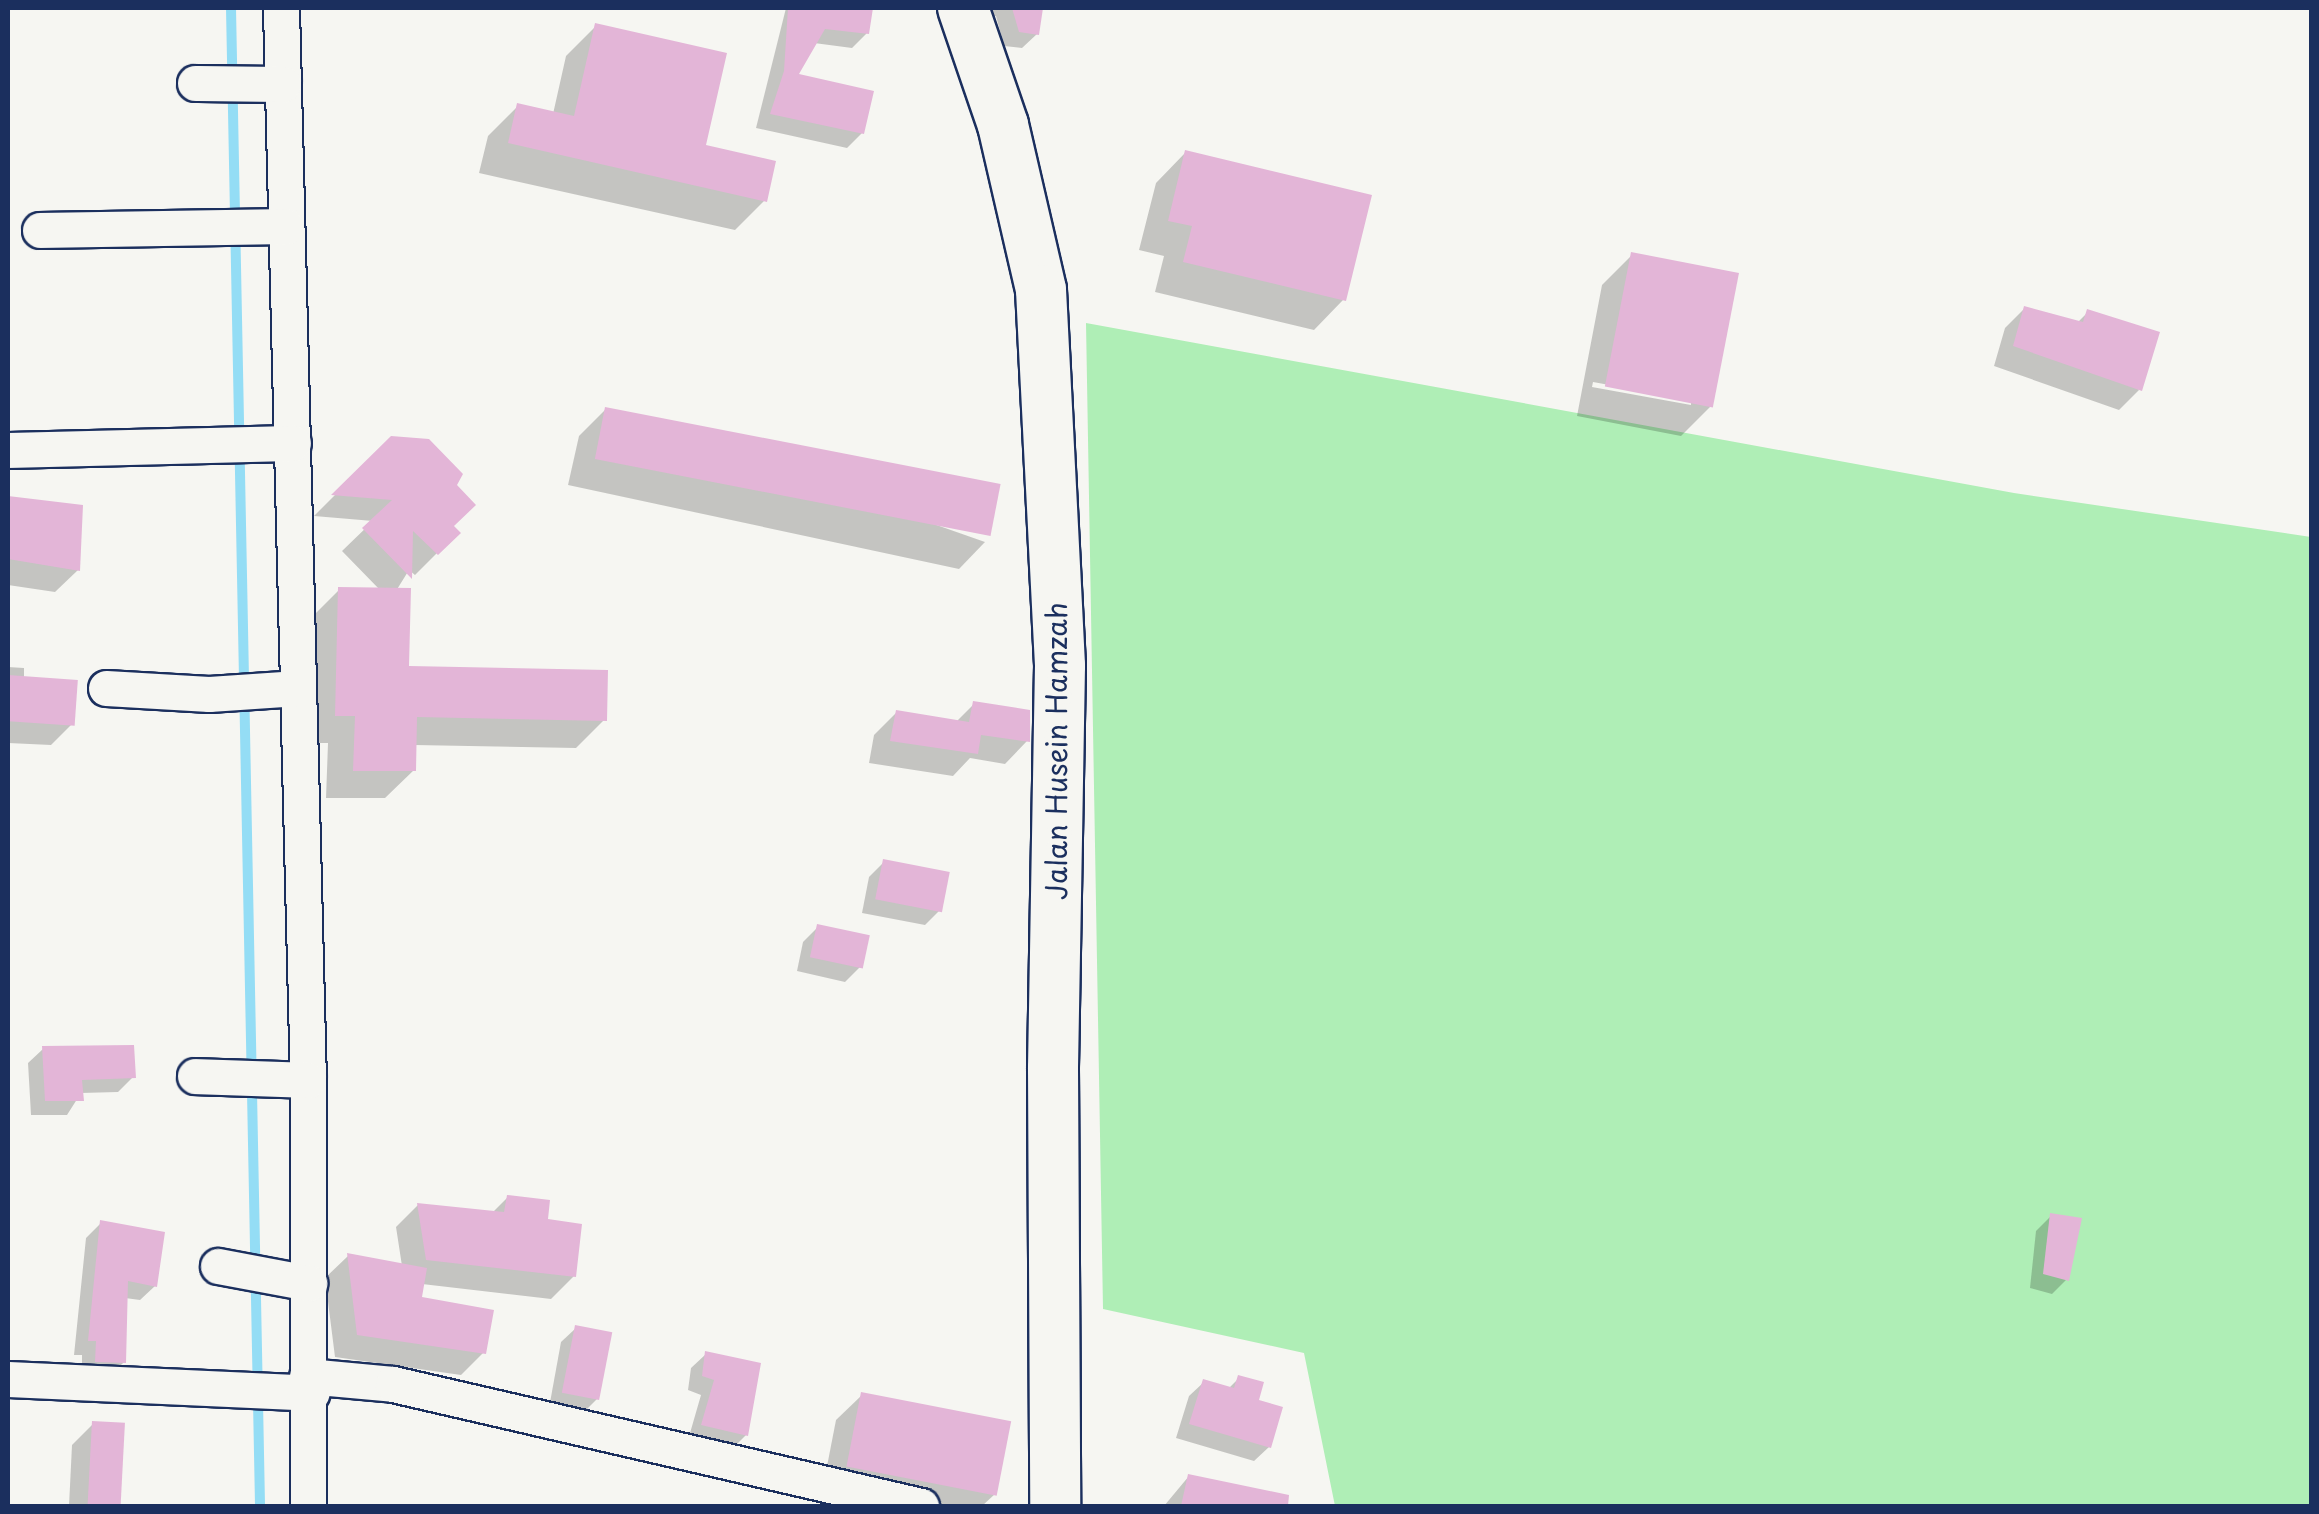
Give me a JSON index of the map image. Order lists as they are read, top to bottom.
{
  "streets": {
    "street": ["Jalan Husein Hamzah"]
  }
}
